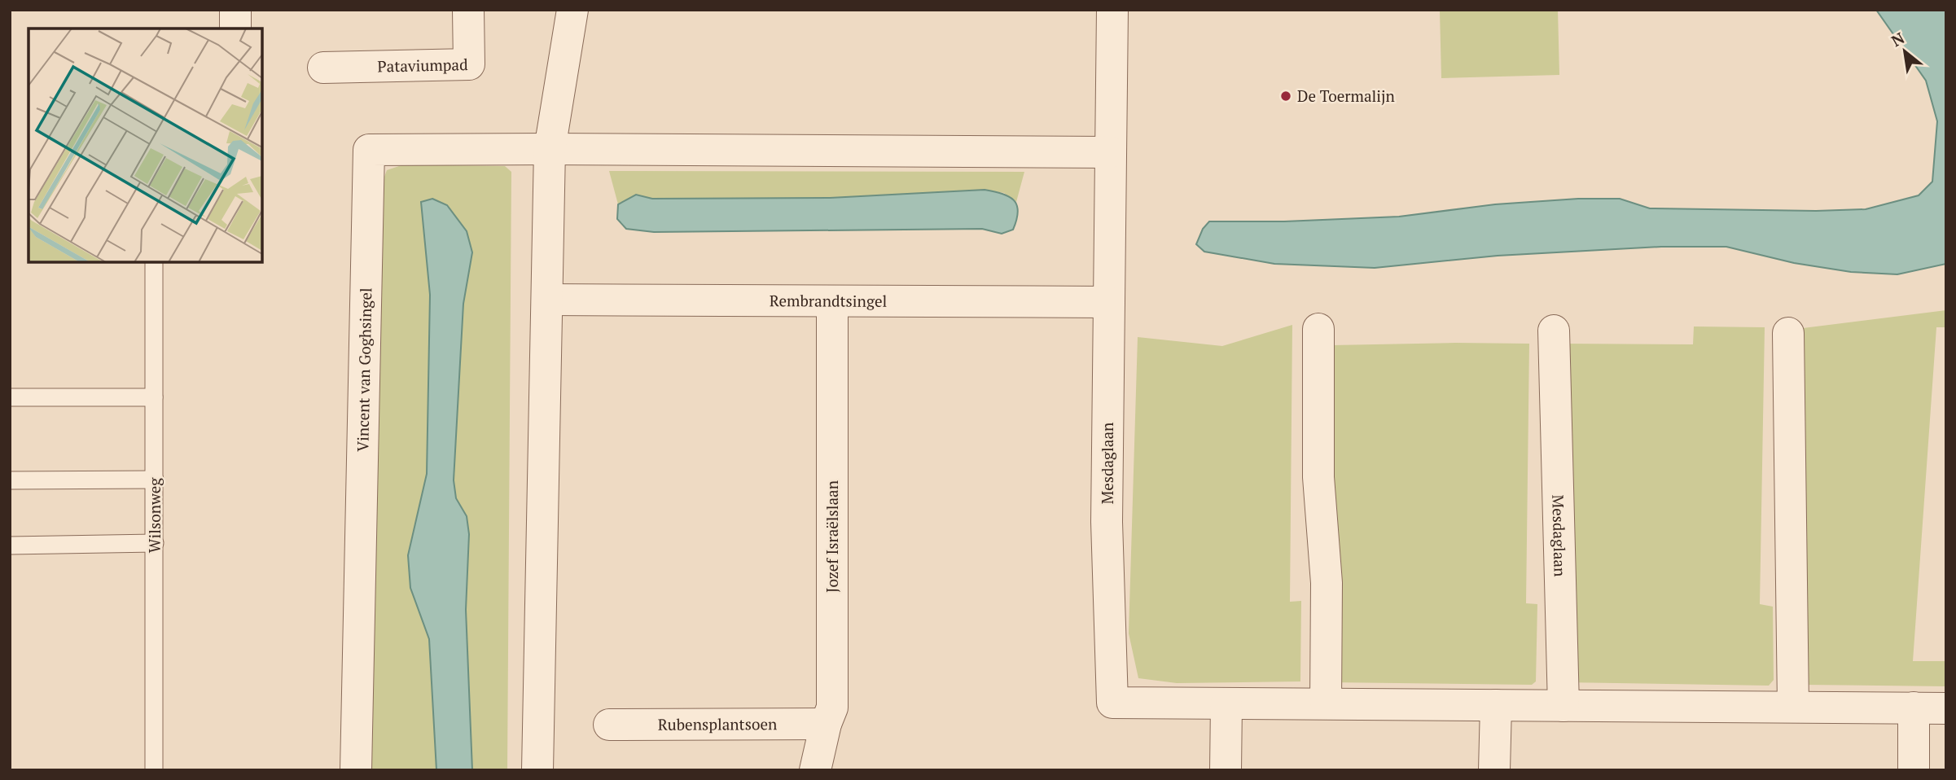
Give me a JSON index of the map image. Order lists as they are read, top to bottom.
{
  "streets": {
    "street": [
      "Pataviumpad",
      "Rembrandtsingel",
      "Vincent van Goghsingel",
      "Mesdaglaan",
      "Jozef Israëlslaan",
      "Rubensplantsoen"
    ],
    "lane": ["Wilsonweg"]
  },
  "crossings": [
    ["Rembrandtsingel", "Mesdaglaan"],
    ["Rembrandtsingel", "Jozef Israëlslaan"],
    ["Jozef Israëlslaan", "Rubensplantsoen"]
  ],
  "places": ["De Toermalijn"],
  "north": "top left"
}
